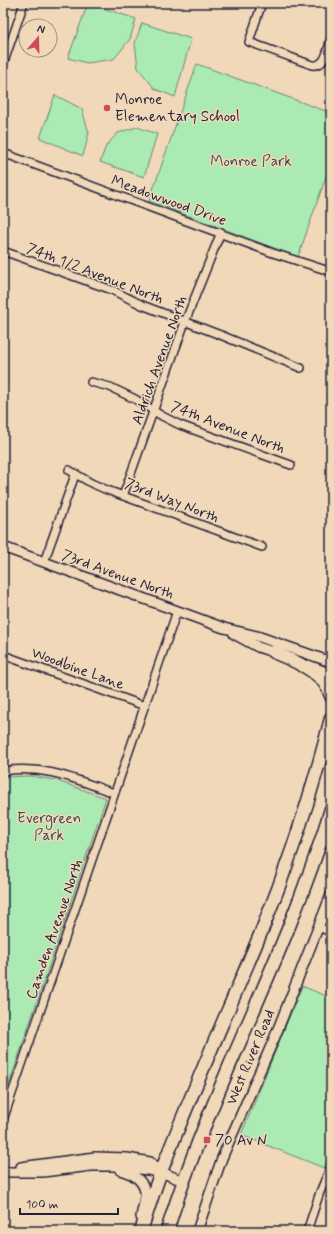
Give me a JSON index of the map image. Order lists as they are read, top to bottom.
{
  "streets": {
    "street": [
      "Meadowwood Drive",
      "74th 1/2 Avenue North",
      "Aldrich Avenue North",
      "74th Avenue North",
      "73rd Way North",
      "73rd Avenue North",
      "Woodbine Lane",
      "Camden Avenue North",
      "West River Road"
    ]
  },
  "crossings": [
    ["Meadowwood Drive", "Aldrich Avenue North"],
    ["74th 1/2 Avenue North", "Aldrich Avenue North"],
    ["Aldrich Avenue North", "74th Avenue North"],
    ["Aldrich Avenue North", "73rd Way North"],
    ["73rd Way North", "73rd Avenue North"],
    ["73rd Avenue North", "Camden Avenue North"],
    ["Woodbine Lane", "Camden Avenue North"]
  ],
  "parks": ["Monroe Park", "Evergreen Park"],
  "places": {
    "other": ["Monroe Elementary School"],
    "transit": ["70 Av N"]
  },
  "scale_bar": "100 m",
  "north": "top"
}
